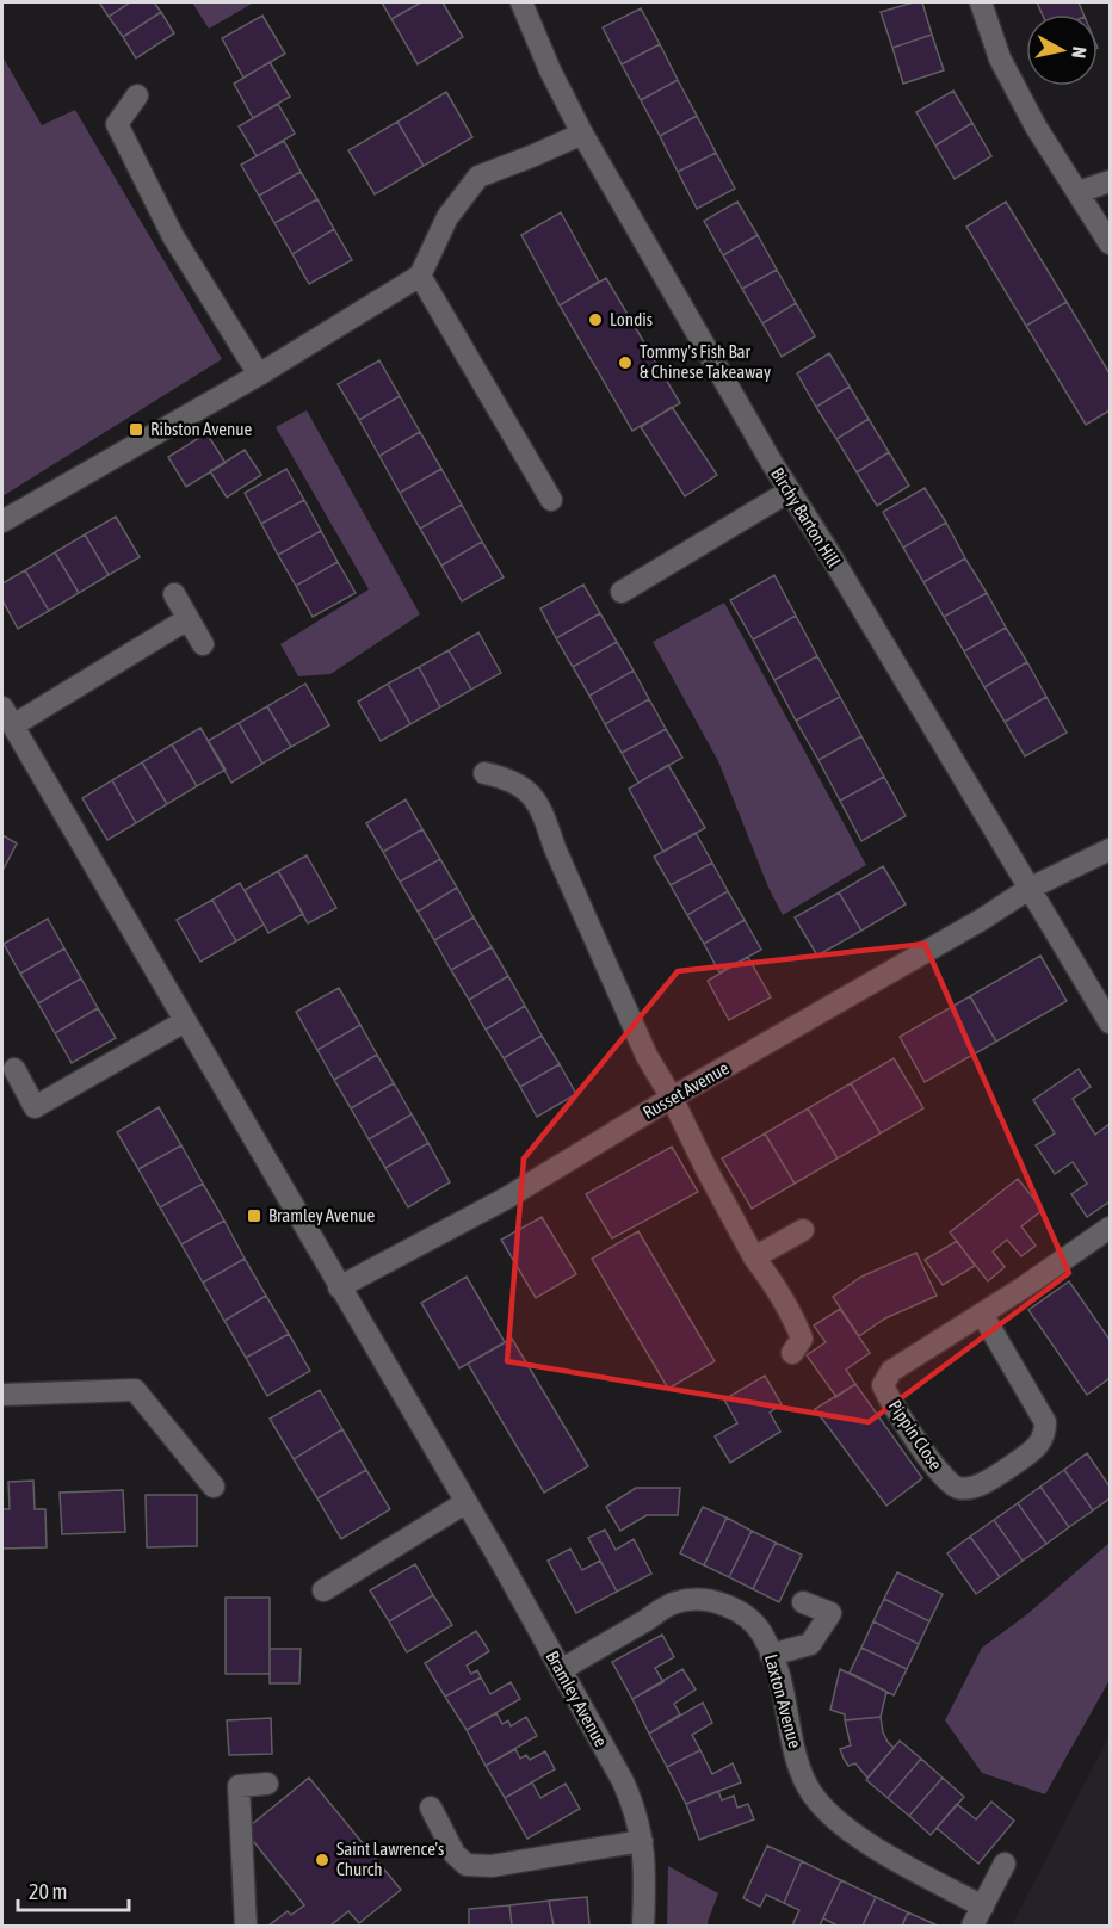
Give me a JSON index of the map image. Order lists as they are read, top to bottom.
{
  "streets": {
    "street": [
      "Birchy Barton Hill",
      "Russet Avenue",
      "Pippin Close",
      "Bramley Avenue",
      "Laxton Avenue"
    ]
  },
  "crossings": [
    ["Birchy Barton Hill", "Russet Avenue"],
    ["Russet Avenue", "Bramley Avenue"],
    ["Bramley Avenue", "Laxton Avenue"]
  ],
  "places": {
    "other": ["Londis", "Tommy's Fish Bar & Chinese Takeaway", "Saint Lawrence's Church"],
    "transit": ["Ribston Avenue", "Bramley Avenue"]
  },
  "scale_bar": "20 m",
  "north": "right"
}
